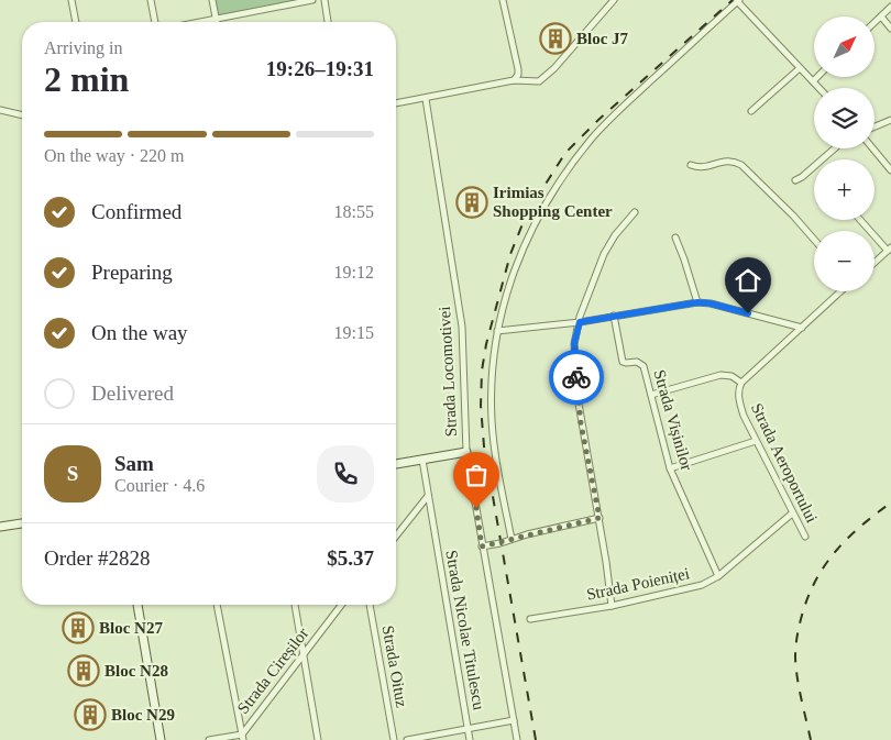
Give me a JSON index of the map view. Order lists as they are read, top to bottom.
{
  "streets": {
    "street": [
      "Strada Locomotivei",
      "Strada Vișinilor",
      "Strada Aeroportului",
      "Strada Poieniței",
      "Strada Nicolae Titulescu",
      "Strada Oituz",
      "Strada Cireșilor"
    ]
  },
  "crossings": [
    ["Strada Vișinilor", "Strada Poieniței"],
    ["Strada Aeroportului", "Strada Poieniței"]
  ],
  "places": {
    "building": [
      "Bloc J7",
      "Irimias Shopping Center",
      "Bloc N27",
      "Bloc N28",
      "Bloc N29"
    ]
  },
  "north": "top right",
  "page": {
    "map_buttons": ["+", "−"],
    "heading": ["2 min", "Arriving in", "19:26–19:31"],
    "panel": [
      "Sam",
      "Courier · 4.6",
      "Order #2828",
      "$5.37"
    ],
    "bar": "On the way · 220 m",
    "list": [
      ["Confirmed", "18:55"],
      ["Preparing", "19:12"],
      ["On the way", "19:15"],
      "Delivered"
    ],
    "round": "S"
  }
}
